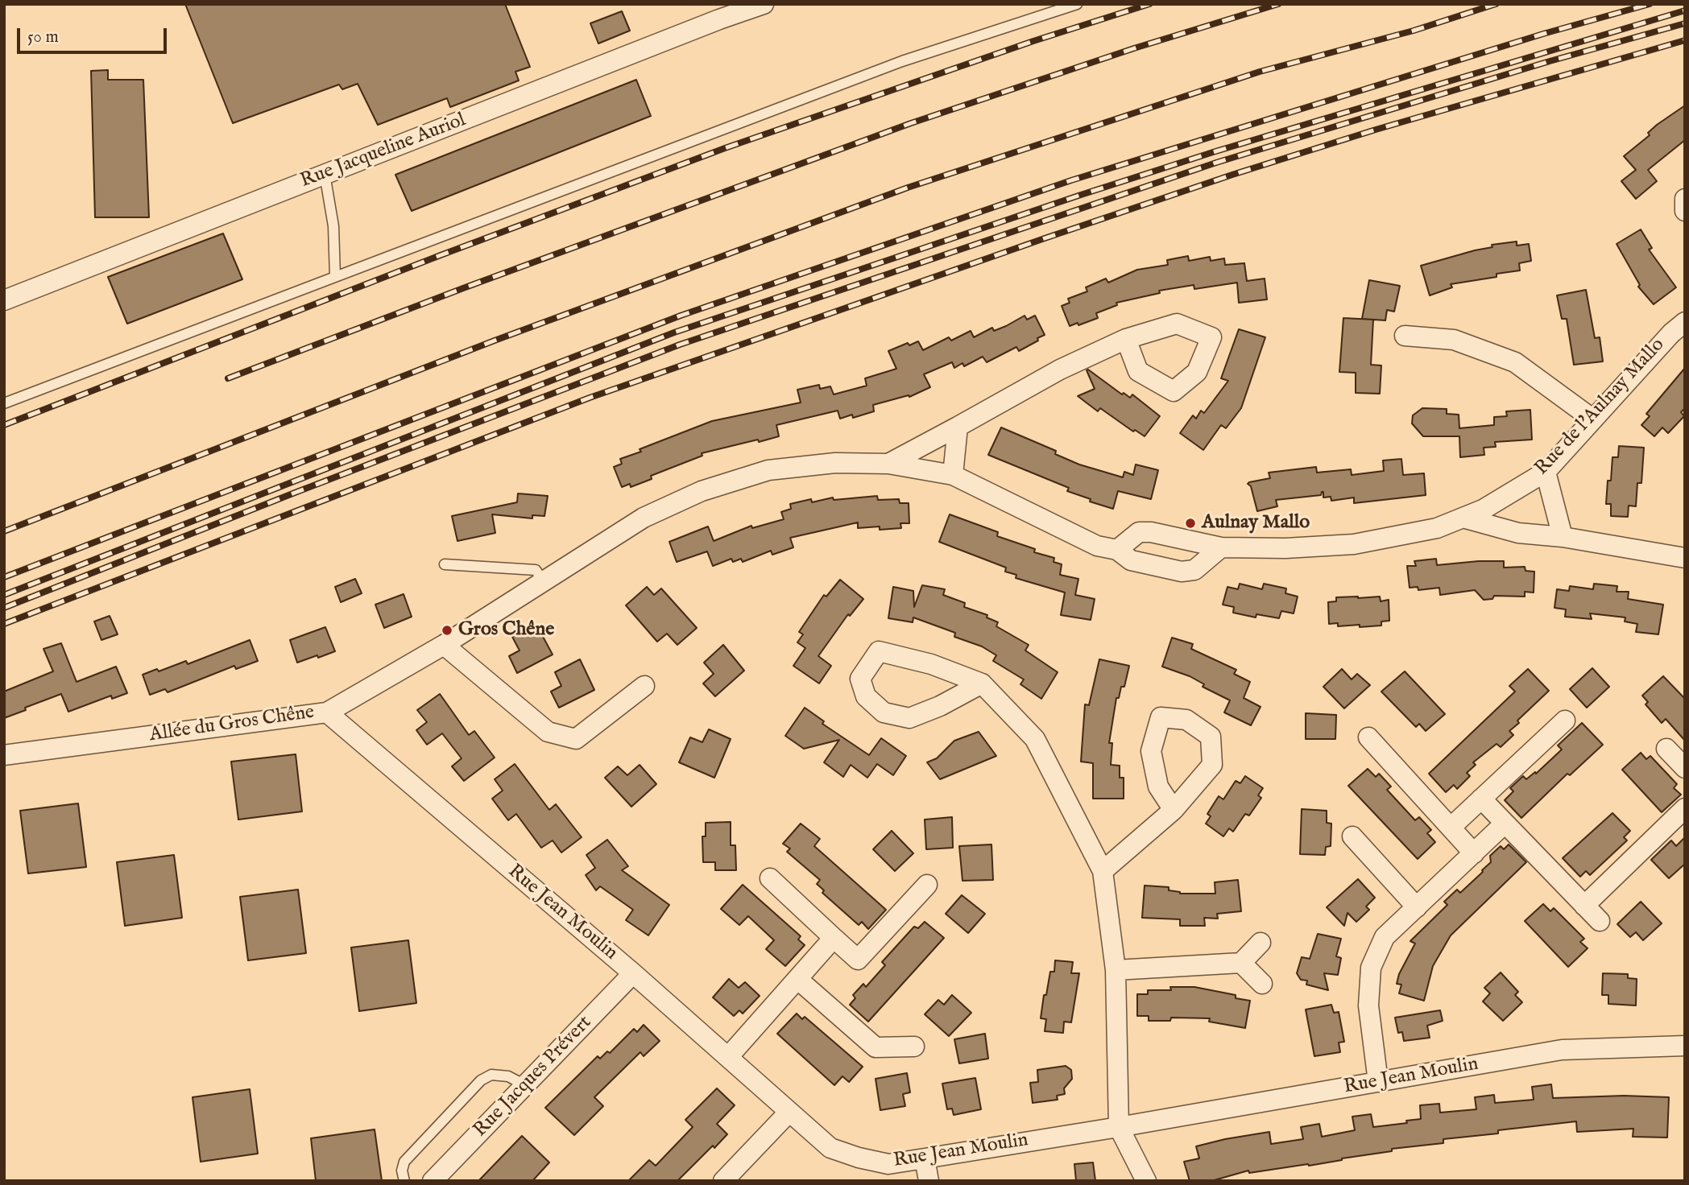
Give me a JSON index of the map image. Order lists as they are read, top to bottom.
{
  "streets": {
    "street": [
      "Rue Jacqueline Auriol",
      "Rue de l'Aulnay Mallo",
      "Allée du Gros Chêne",
      "Rue Jean Moulin",
      "Rue Jacques Prévert"
    ]
  },
  "crossings": [
    ["Allée du Gros Chêne", "Rue Jean Moulin"],
    ["Rue Jean Moulin", "Rue Jacques Prévert"]
  ],
  "places": ["Aulnay Mallo", "Gros Chêne"],
  "scale_bar": "50 m"
}
